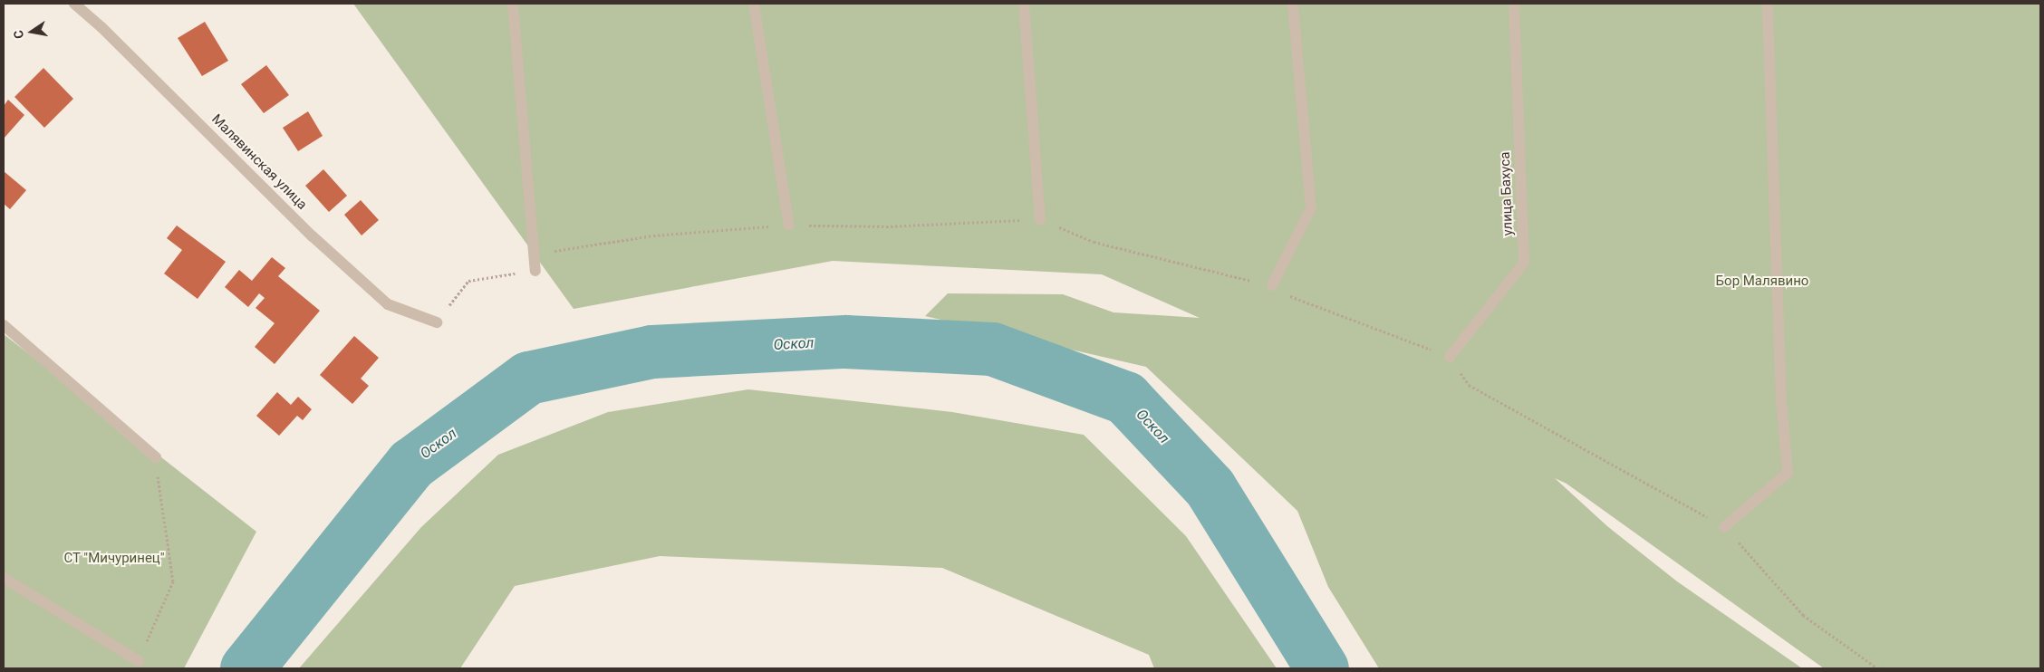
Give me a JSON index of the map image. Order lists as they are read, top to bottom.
{
  "streets": {
    "street": ["Малявинская улица", "улица Бахуса"]
  },
  "water": ["Оскол"],
  "parks": ["Бор Малявино", "СТ \"Мичуринец\""],
  "north": "left"
}
